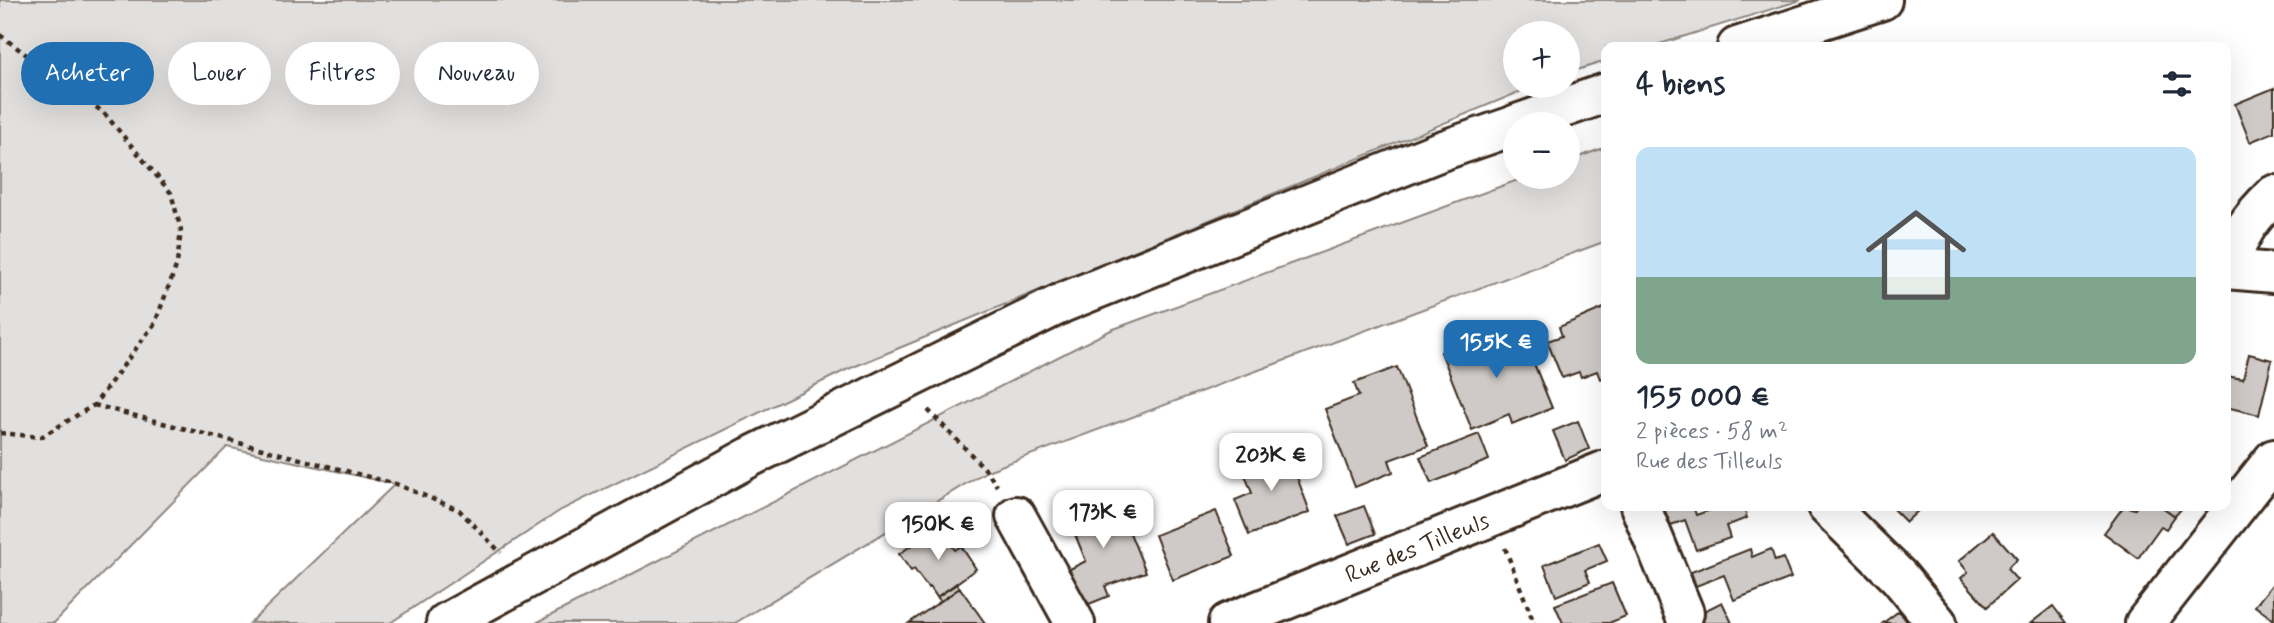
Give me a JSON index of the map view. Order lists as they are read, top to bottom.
{
  "streets": {
    "main road": ["Rue des Tilleuls"]
  },
  "page": {
    "map_buttons": ["+", "−"],
    "chip": [
      "Acheter",
      "Louer",
      "Filtres",
      "Nouveau"
    ],
    "heading": "4 biens",
    "list": [
      {
        "name": "155 000 €",
        "note": "2 pièces · 58 m² · Rue des Tilleuls"
      }
    ],
    "price": [
      "155K €",
      "203K €",
      "173K €",
      "150K €"
    ]
  }
}
